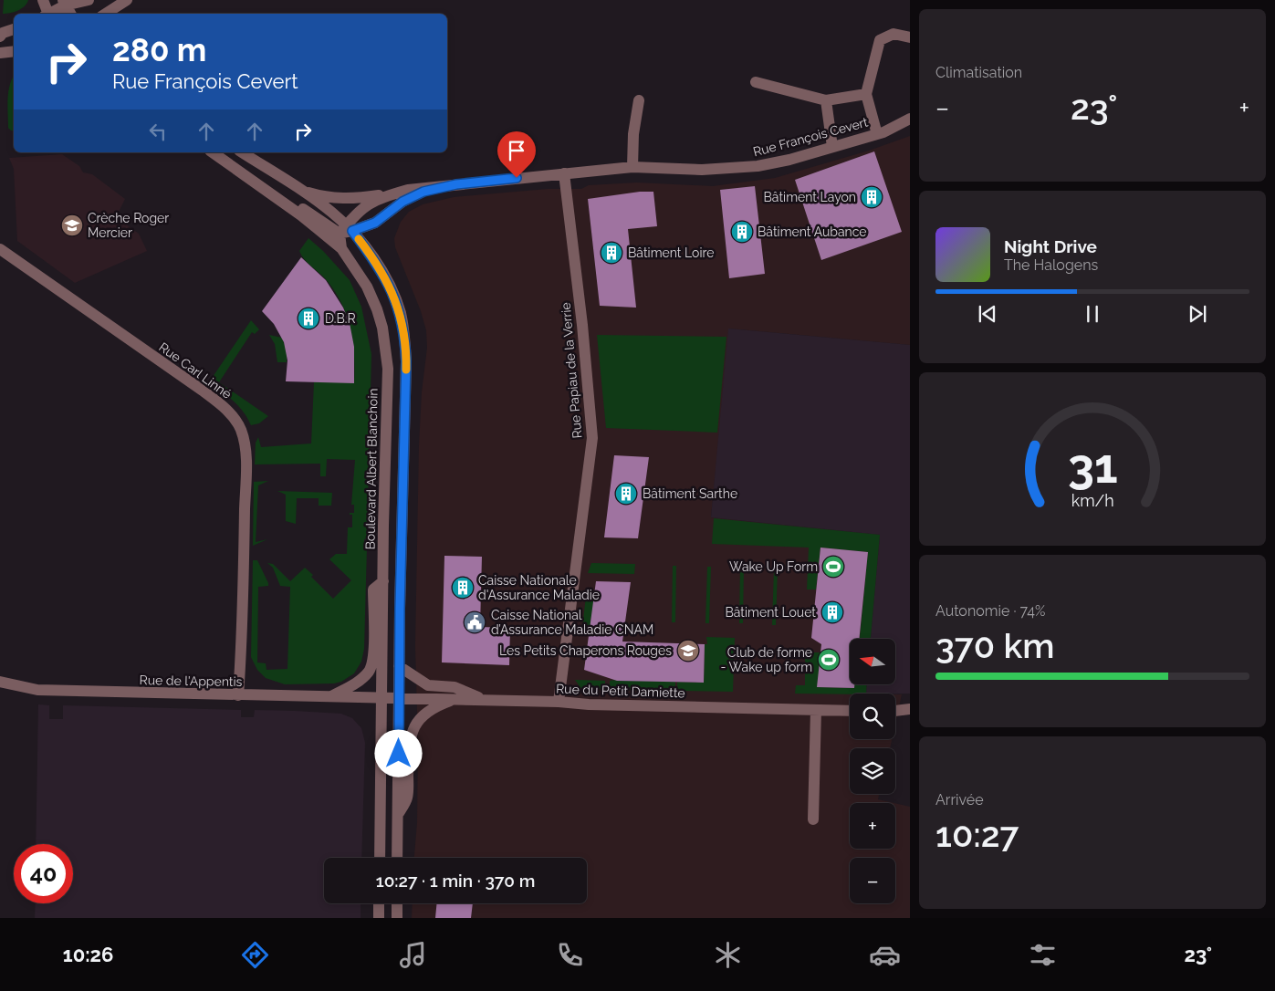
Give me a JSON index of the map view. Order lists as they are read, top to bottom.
{
  "streets": {
    "street": [
      "Rue François Cevert",
      "Rue Carl Linné",
      "Rue Papiau de la Verrie",
      "Boulevard Albert Blanchoin",
      "Rue de l'Appentis",
      "Rue du Petit Damiette"
    ]
  },
  "crossings": [
    ["Rue François Cevert", "Rue Papiau de la Verrie"],
    ["Rue Carl Linné", "Rue de l'Appentis"],
    ["Rue Papiau de la Verrie", "Rue du Petit Damiette"],
    ["Boulevard Albert Blanchoin", "Rue de l'Appentis"],
    ["Boulevard Albert Blanchoin", "Rue du Petit Damiette"],
    ["Rue de l'Appentis", "Rue du Petit Damiette"]
  ],
  "places": {
    "building": [
      "Bâtiment Layon",
      "Bâtiment Aubance",
      "Bâtiment Loire",
      "D.B.R",
      "Bâtiment Sarthe",
      "Caisse Nationale d'Assurance Maladie",
      "Bâtiment Louet"
    ],
    "school or university": ["Crèche Roger Mercier", "Les Petits Chaperons Rouges"],
    "sports": ["Wake Up Form", "Club de forme - Wake up form"],
    "public building": ["Caisse National d’Assurance Maladie CNAM"]
  },
  "north": "left",
  "page": {
    "tile": [
      "Climatisation",
      ["Autonomie · 74%", "370 km"],
      ["Arrivée", "10:27"]
    ],
    "turn": ["280 m", "Rue François Cevert"],
    "heat": ["−", "23°", "+"],
    "song": ["Night Drive", "The Halogens"],
    "map_buttons": ["+", "−"],
    "limit": "40",
    "trip": "10:27 · 1 min · 370 m",
    "tabs": ["10:26", "23°"],
    "gauge": ["31", "km/h"]
  }
}
